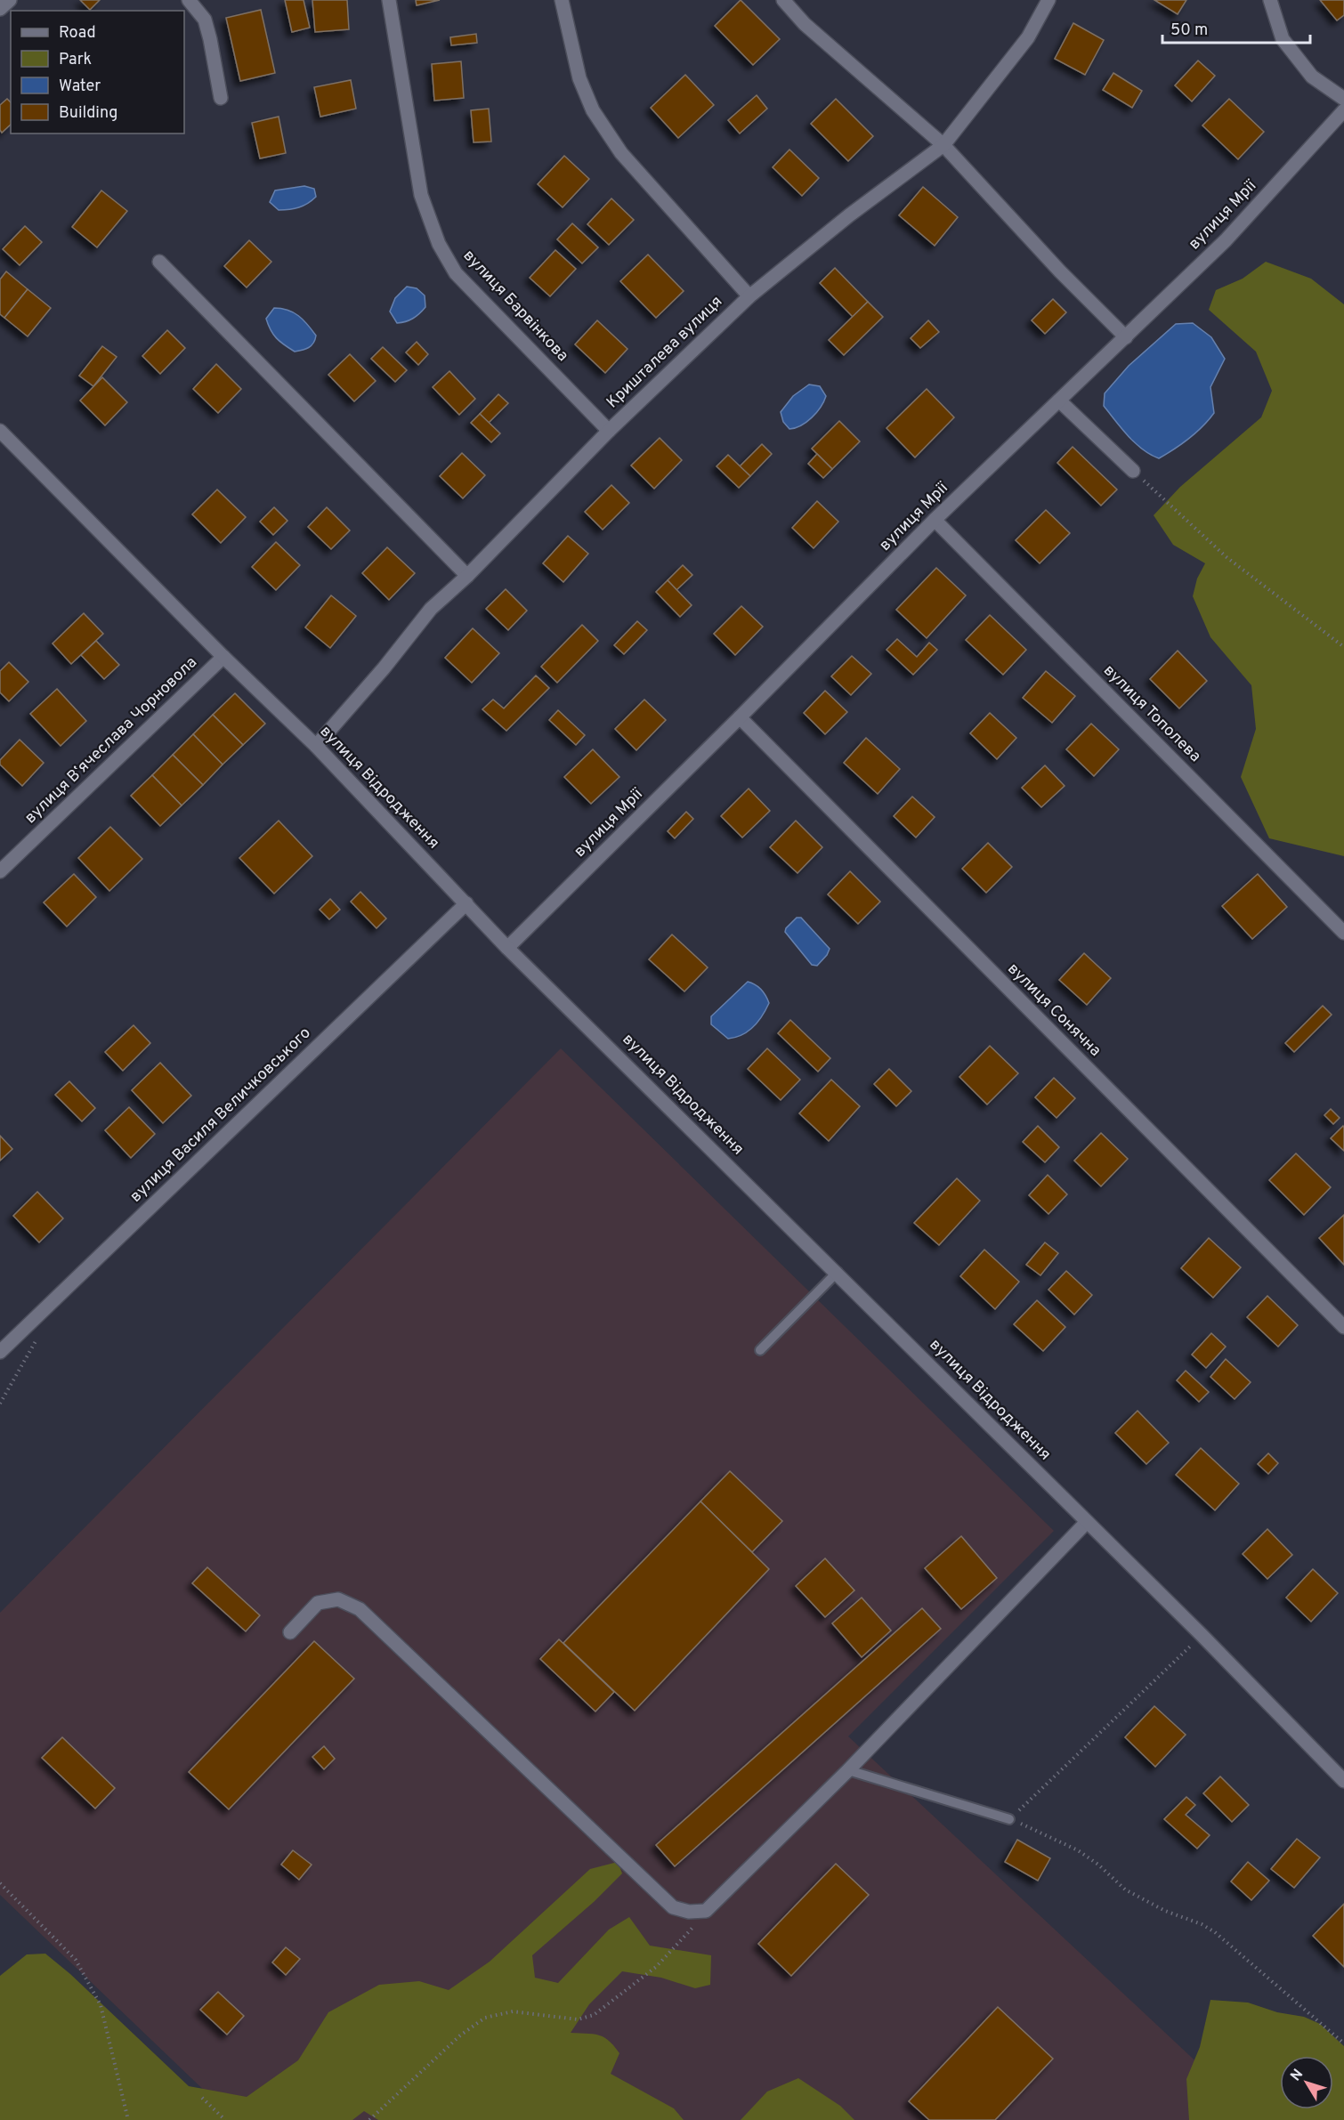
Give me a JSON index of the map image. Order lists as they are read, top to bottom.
{
  "streets": {
    "street": [
      "вулиця Мрії",
      "вулиця Барвінкова",
      "Кришталева вулиця",
      "вулиця Тополева",
      "вулиця Вʼячеслава Чорновола",
      "вулиця Відродження",
      "вулиця Сонячна",
      "вулиця Василя Величковського"
    ]
  },
  "crossings": [
    ["вулиця Мрії", "вулиця Тополева"],
    ["вулиця Мрії", "вулиця Відродження"],
    ["вулиця Мрії", "вулиця Сонячна"],
    ["вулиця Барвінкова", "Кришталева вулиця"],
    ["Кришталева вулиця", "вулиця Відродження"],
    ["вулиця Вʼячеслава Чорновола", "вулиця Відродження"],
    ["вулиця Відродження", "вулиця Василя Величковського"]
  ],
  "legend": [
    "Road",
    "Park",
    "Water",
    "Building"
  ],
  "scale_bar": "50 m",
  "north": "top left"
}
